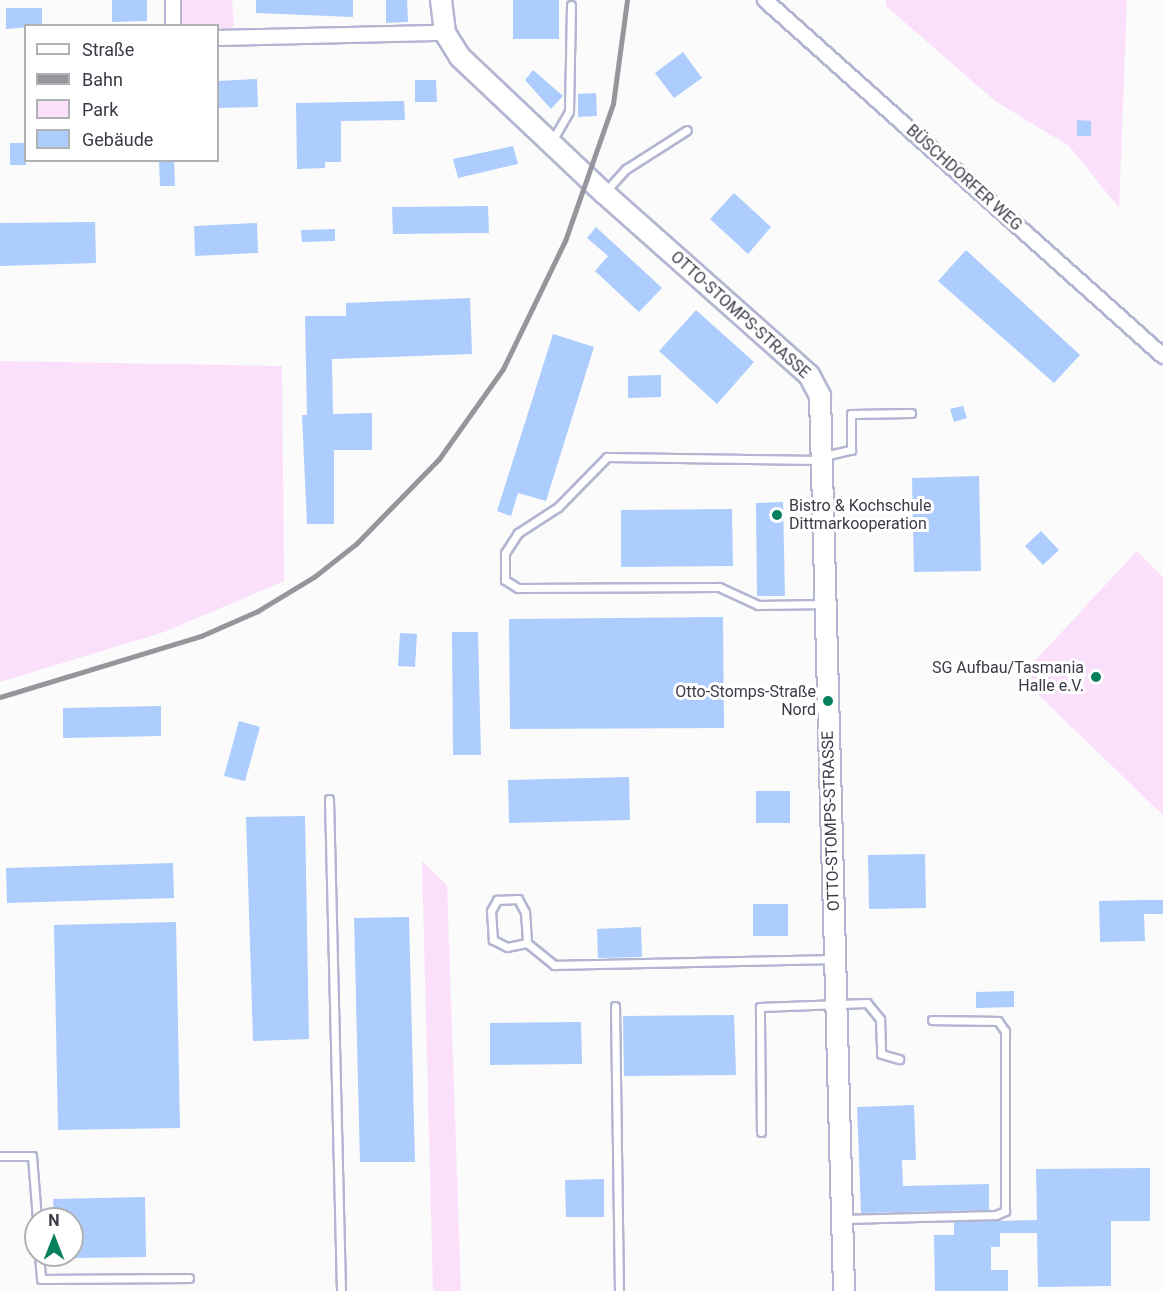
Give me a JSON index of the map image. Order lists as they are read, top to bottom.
{
  "streets": {
    "street": ["BÜSCHDORFER WEG", "OTTO-STOMPS-STRASSE"]
  },
  "places": ["Bistro & Kochschule Dittmarkooperation", "SG Aufbau/Tasmania Halle e.V.", "Otto-Stomps-Straße Nord"],
  "legend": [
    "Straße",
    "Bahn",
    "Park",
    "Gebäude"
  ],
  "north": "top"
}
